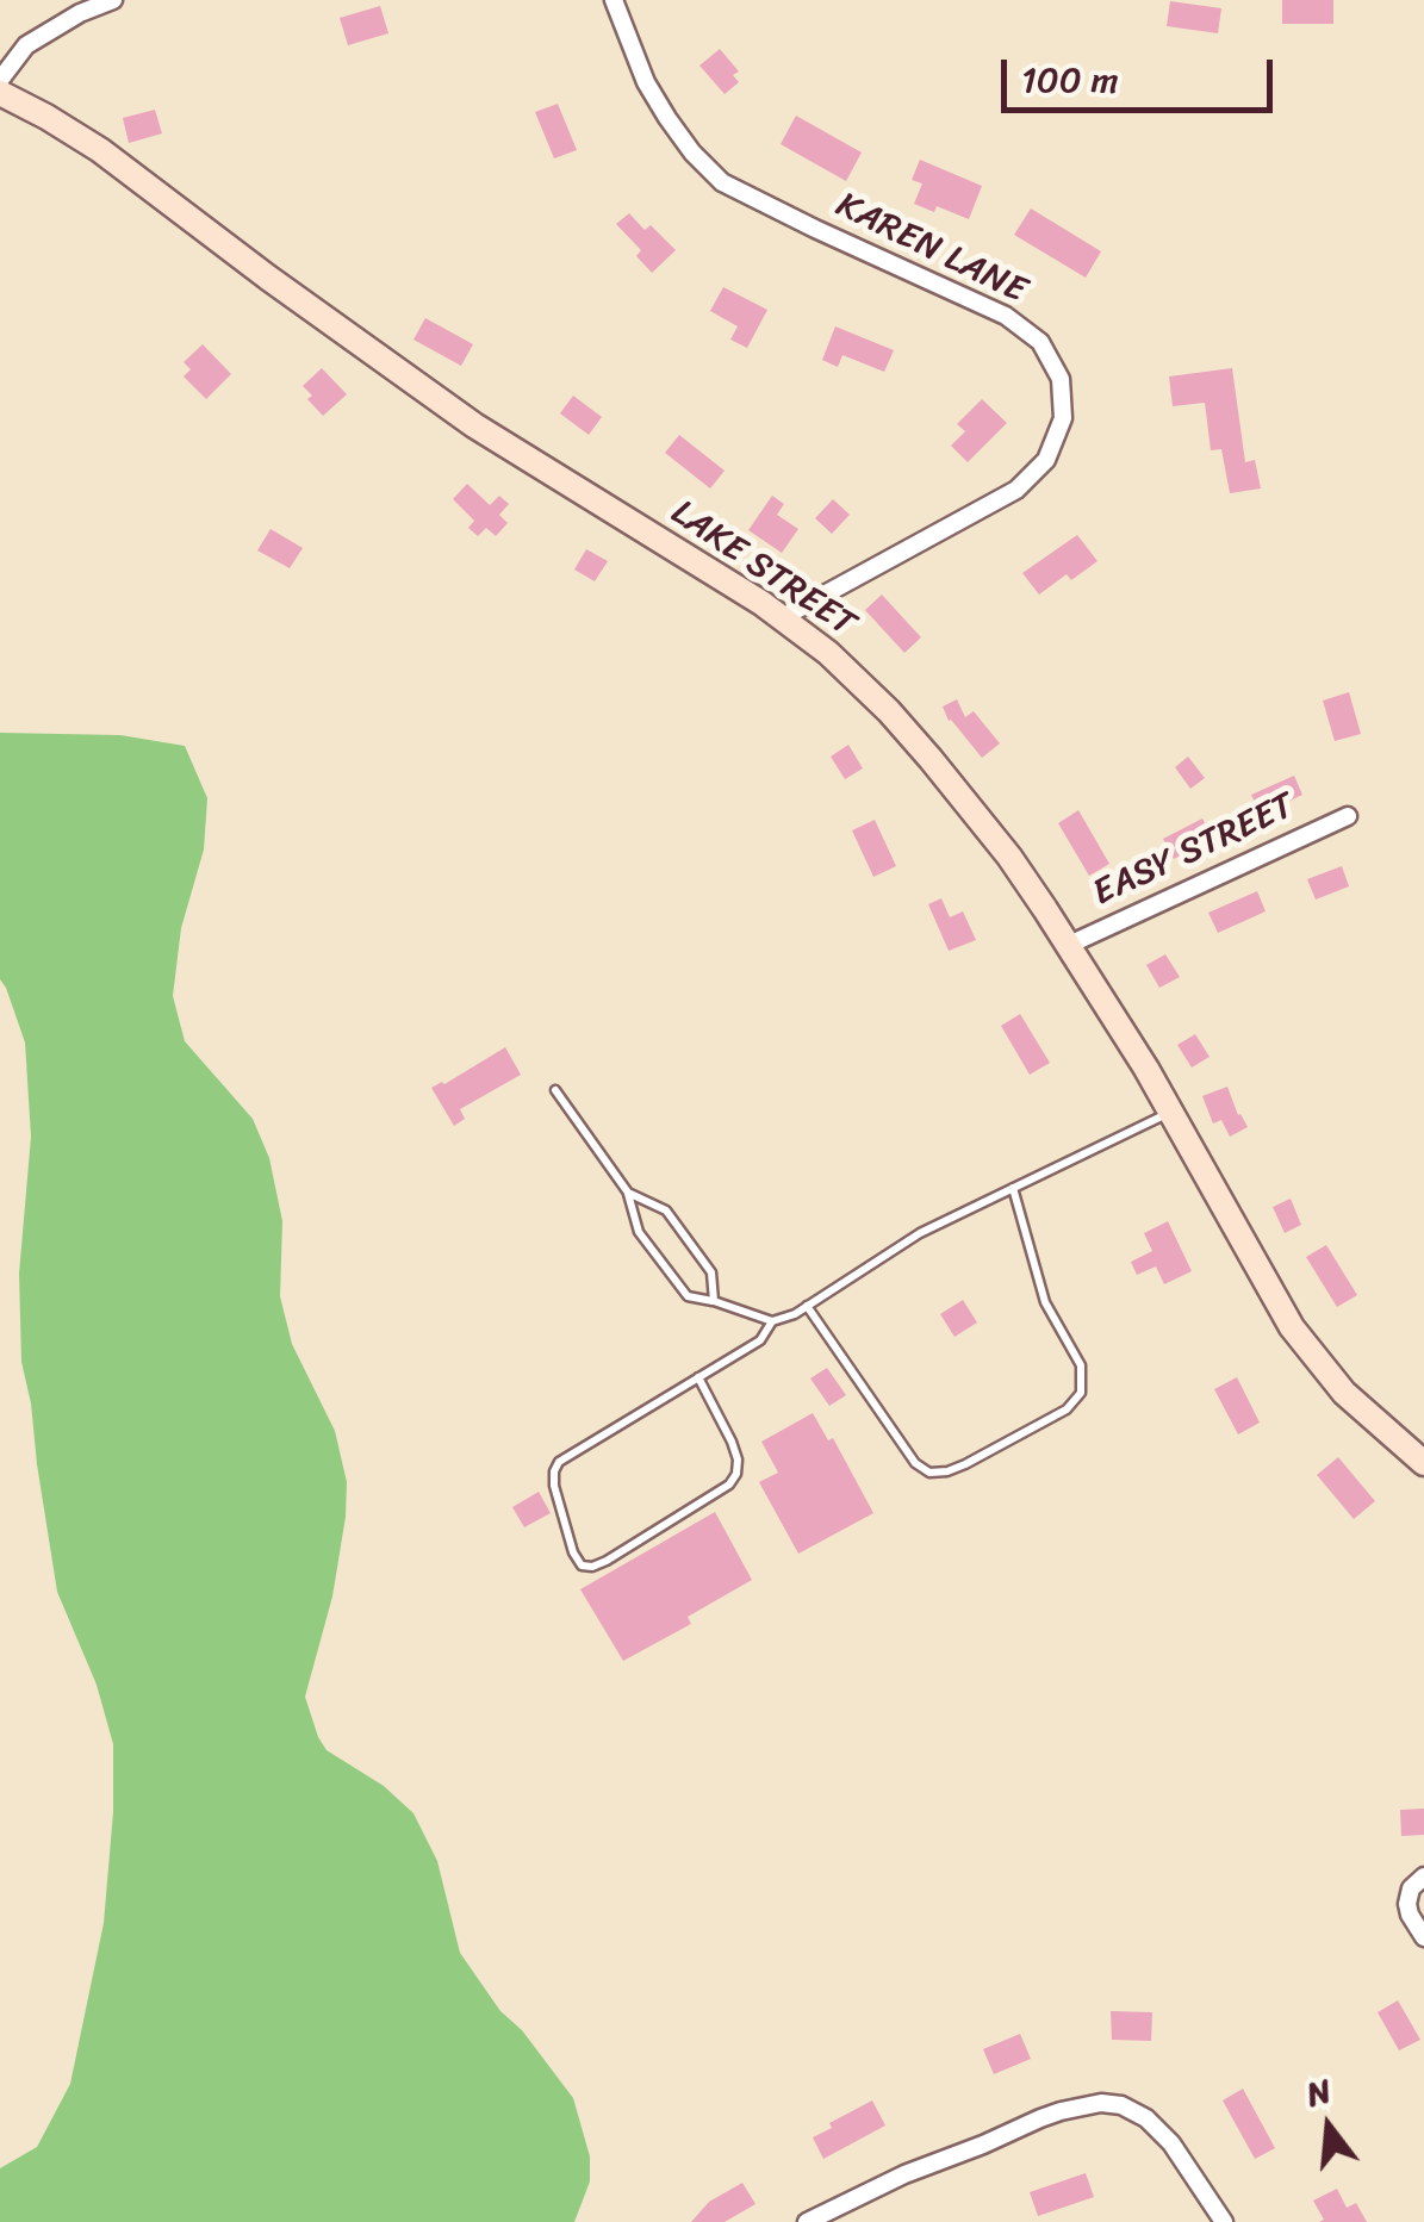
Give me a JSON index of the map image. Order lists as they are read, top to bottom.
{
  "streets": {
    "street": ["KAREN LANE", "LAKE STREET", "EASY STREET"]
  },
  "crossings": [
    ["KAREN LANE", "LAKE STREET"],
    ["LAKE STREET", "EASY STREET"]
  ],
  "scale_bar": "100 m",
  "north": "top"
}
